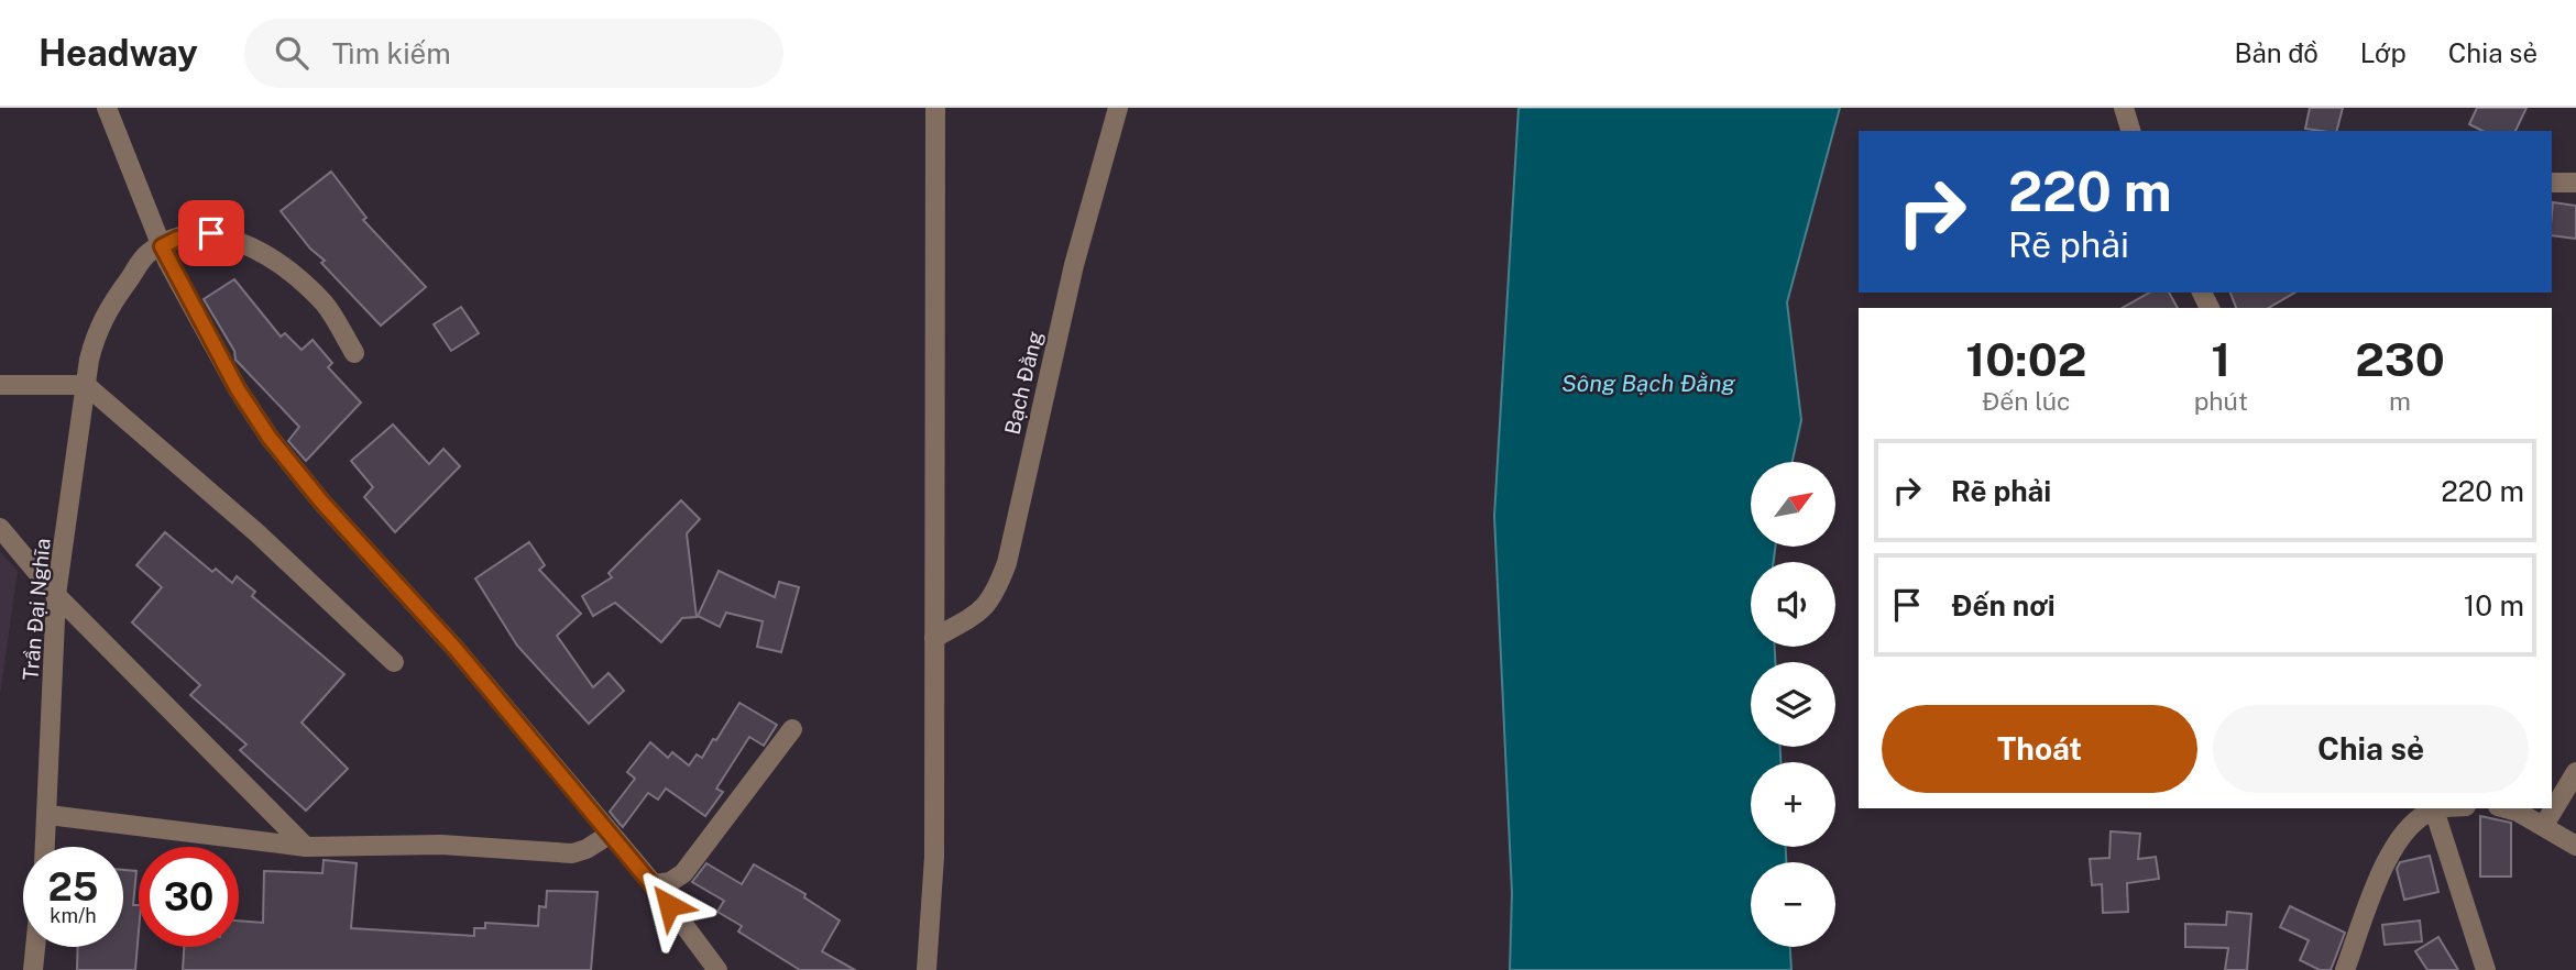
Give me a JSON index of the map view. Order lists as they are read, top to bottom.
{
  "streets": {
    "street": ["Bạch Đằng", "Trần Đại Nghĩa"]
  },
  "water": ["Sông Bạch Đằng"],
  "north": "top right",
  "page": {
    "header": "Headway",
    "search": "Tìm kiếm",
    "nav": ["Bản đồ", "Lớp", "Chia sẻ"],
    "turn": ["220 m", "Rẽ phải"],
    "eta": [
      "10:02",
      "Đến lúc",
      "1",
      "phút",
      "230",
      "m"
    ],
    "list": [
      {
        "name": "Rẽ phải",
        "value": "220 m"
      },
      {
        "name": "Đến nơi",
        "value": "10 m"
      }
    ],
    "map_buttons": ["+", "−"],
    "buttons": ["Thoát", "Chia sẻ"],
    "speed": "25 km/h",
    "limit": "30"
  }
}
